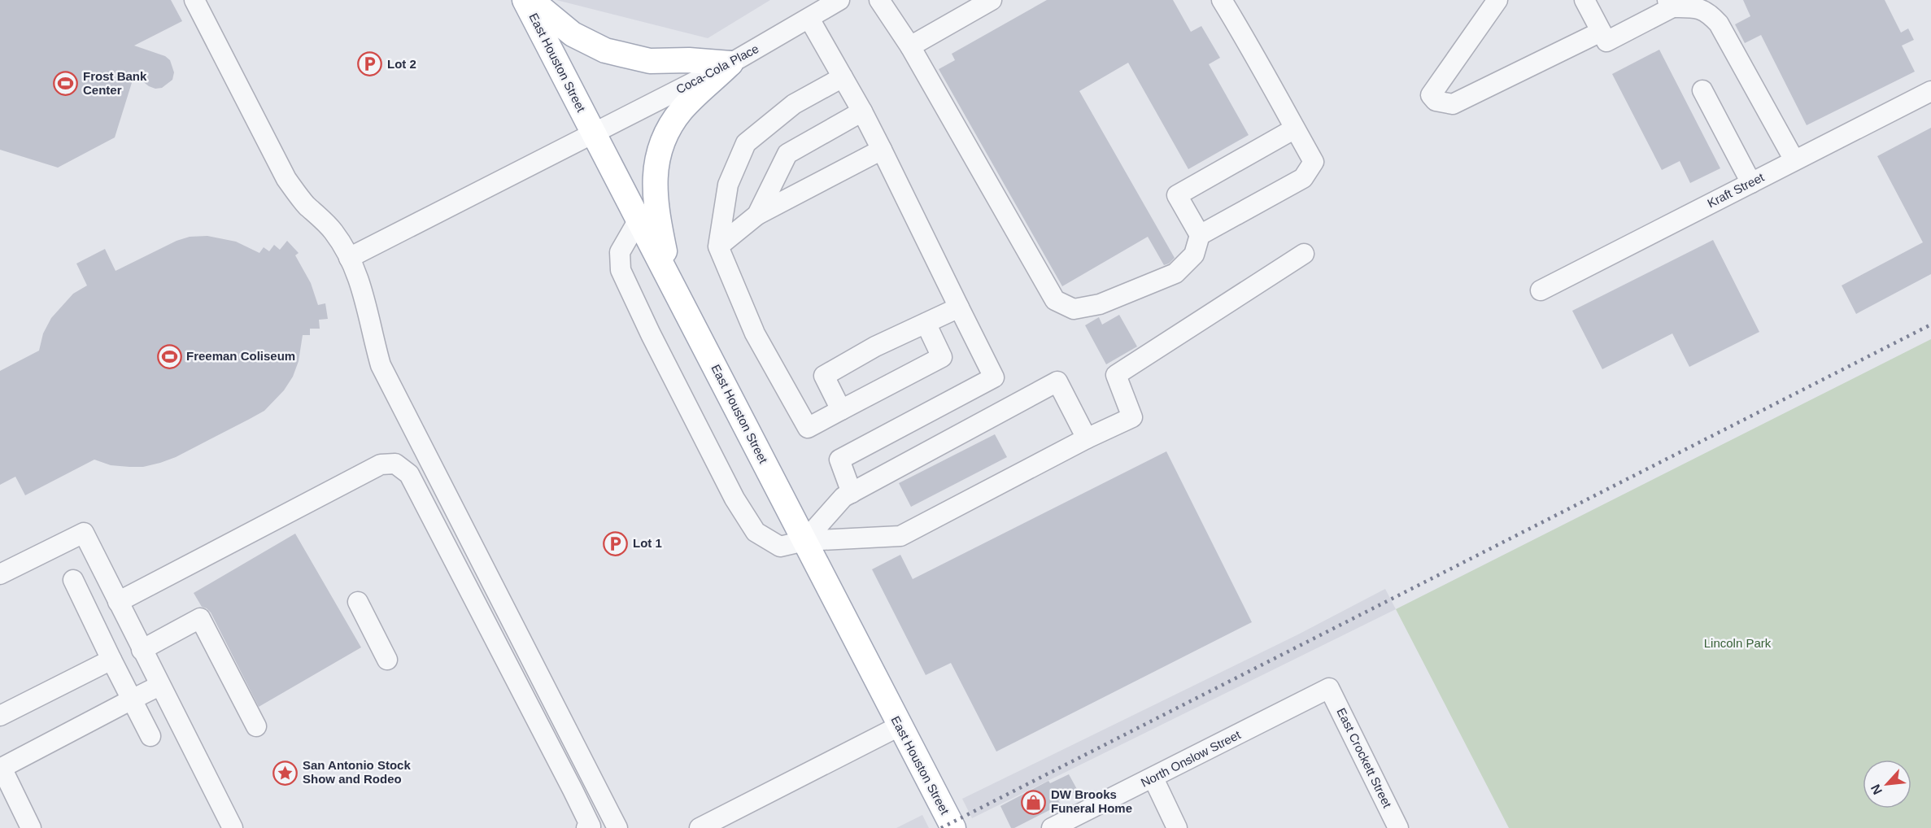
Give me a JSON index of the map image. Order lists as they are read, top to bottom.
{
  "streets": {
    "main road": ["East Houston Street"],
    "street": [
      "Coca-Cola Place",
      "Kraft Street",
      "East Crockett Street",
      "North Onslow Street"
    ]
  },
  "crossings": [
    ["East Houston Street", "Coca-Cola Place"],
    ["East Crockett Street", "North Onslow Street"]
  ],
  "parks": ["Lincoln Park"],
  "places": {
    "parking": ["Lot 2", "Lot 1"],
    "sports": ["Frost Bank Center", "Freeman Coliseum"],
    "place": ["San Antonio Stock Show and Rodeo"],
    "shop": ["DW Brooks Funeral Home"]
  },
  "north": "bottom left"
}
